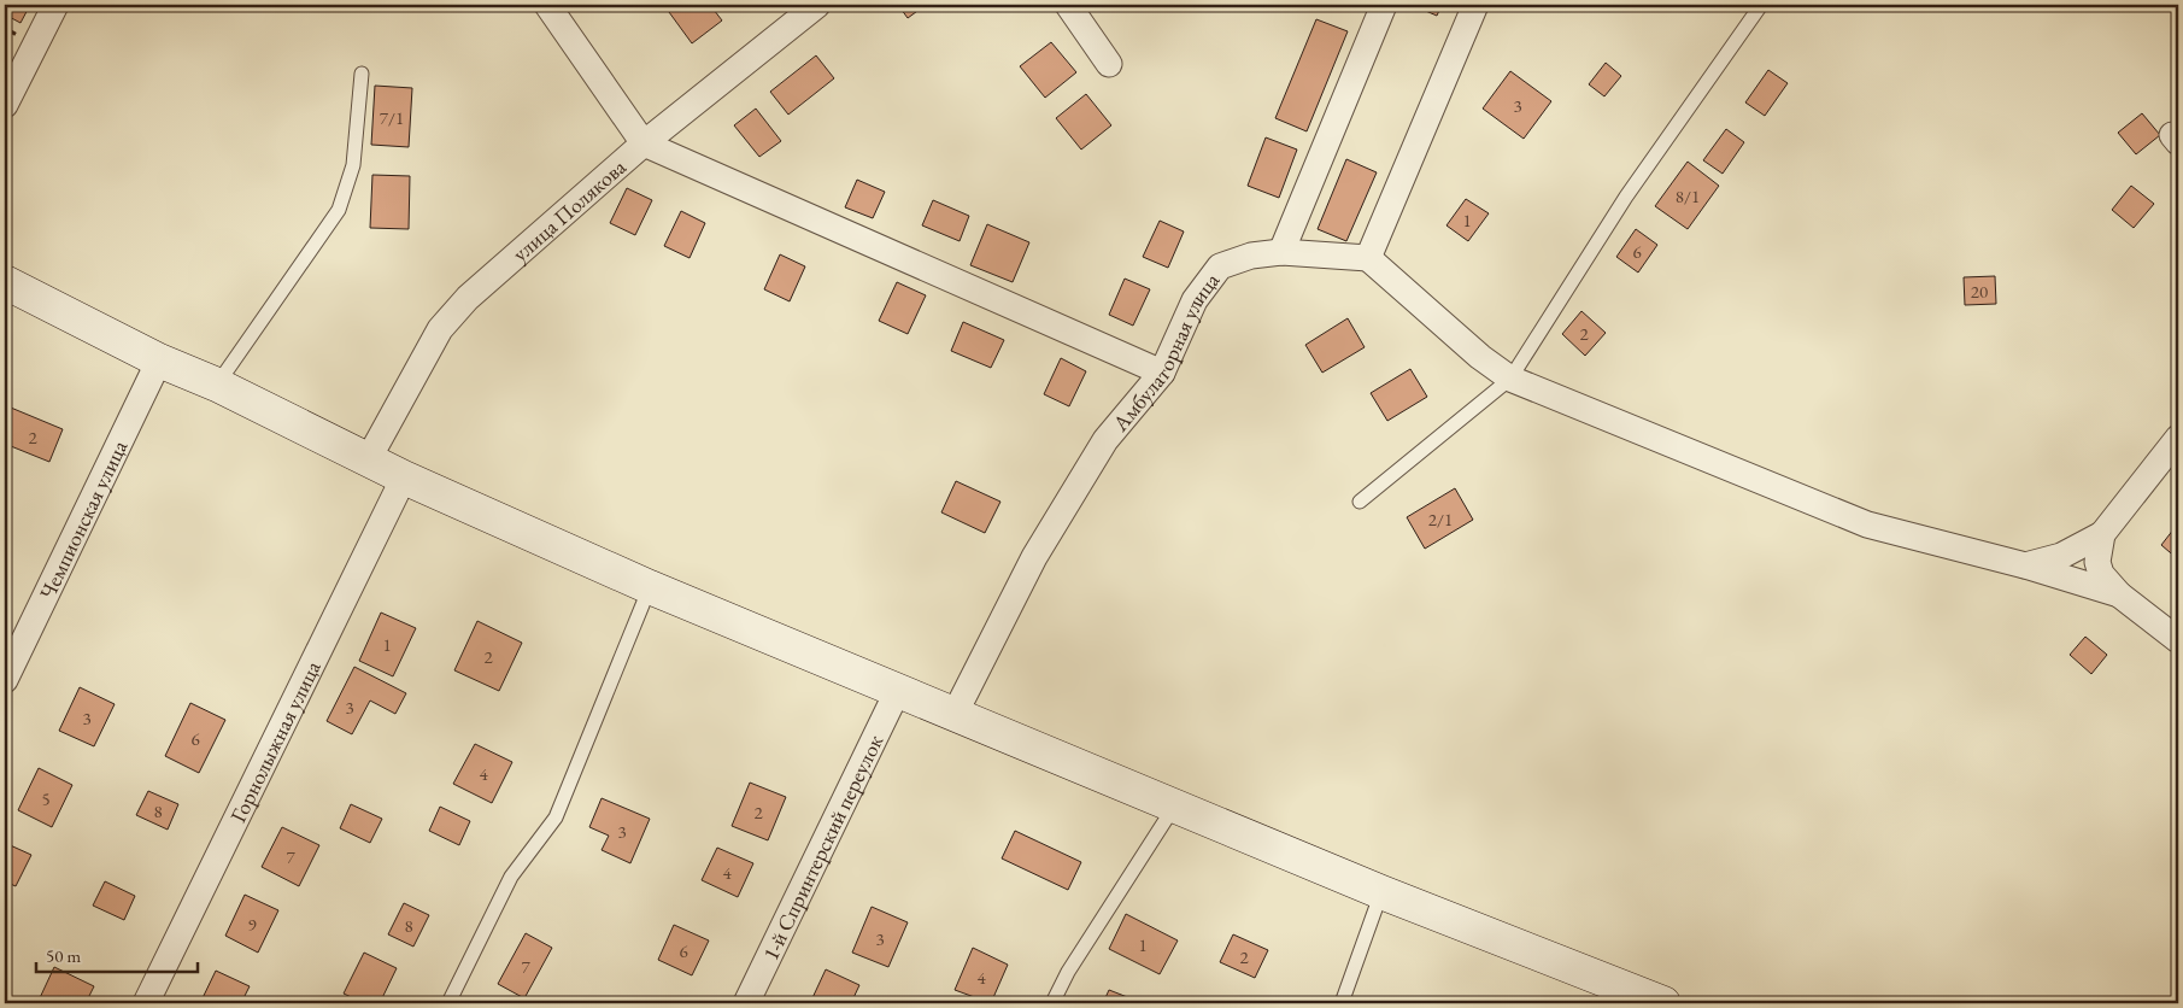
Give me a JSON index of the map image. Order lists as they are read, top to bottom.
{
  "streets": {
    "street": [
      "улица Полякова",
      "Амбулаторная улица",
      "Чемпионская улица",
      "Горнолыжная улица",
      "1-й Спринтерский переулок"
    ]
  },
  "house_numbers": [
    "3",
    "7/1",
    "8/1",
    "1",
    "6",
    "20",
    "2",
    "2",
    "2/1",
    "1",
    "2",
    "3",
    "3",
    "6",
    "4",
    "5",
    "8",
    "2",
    "3",
    "7",
    "4",
    "9",
    "8",
    "3",
    "1",
    "6",
    "2",
    "7",
    "4"
  ],
  "scale_bar": "50 m"
}
